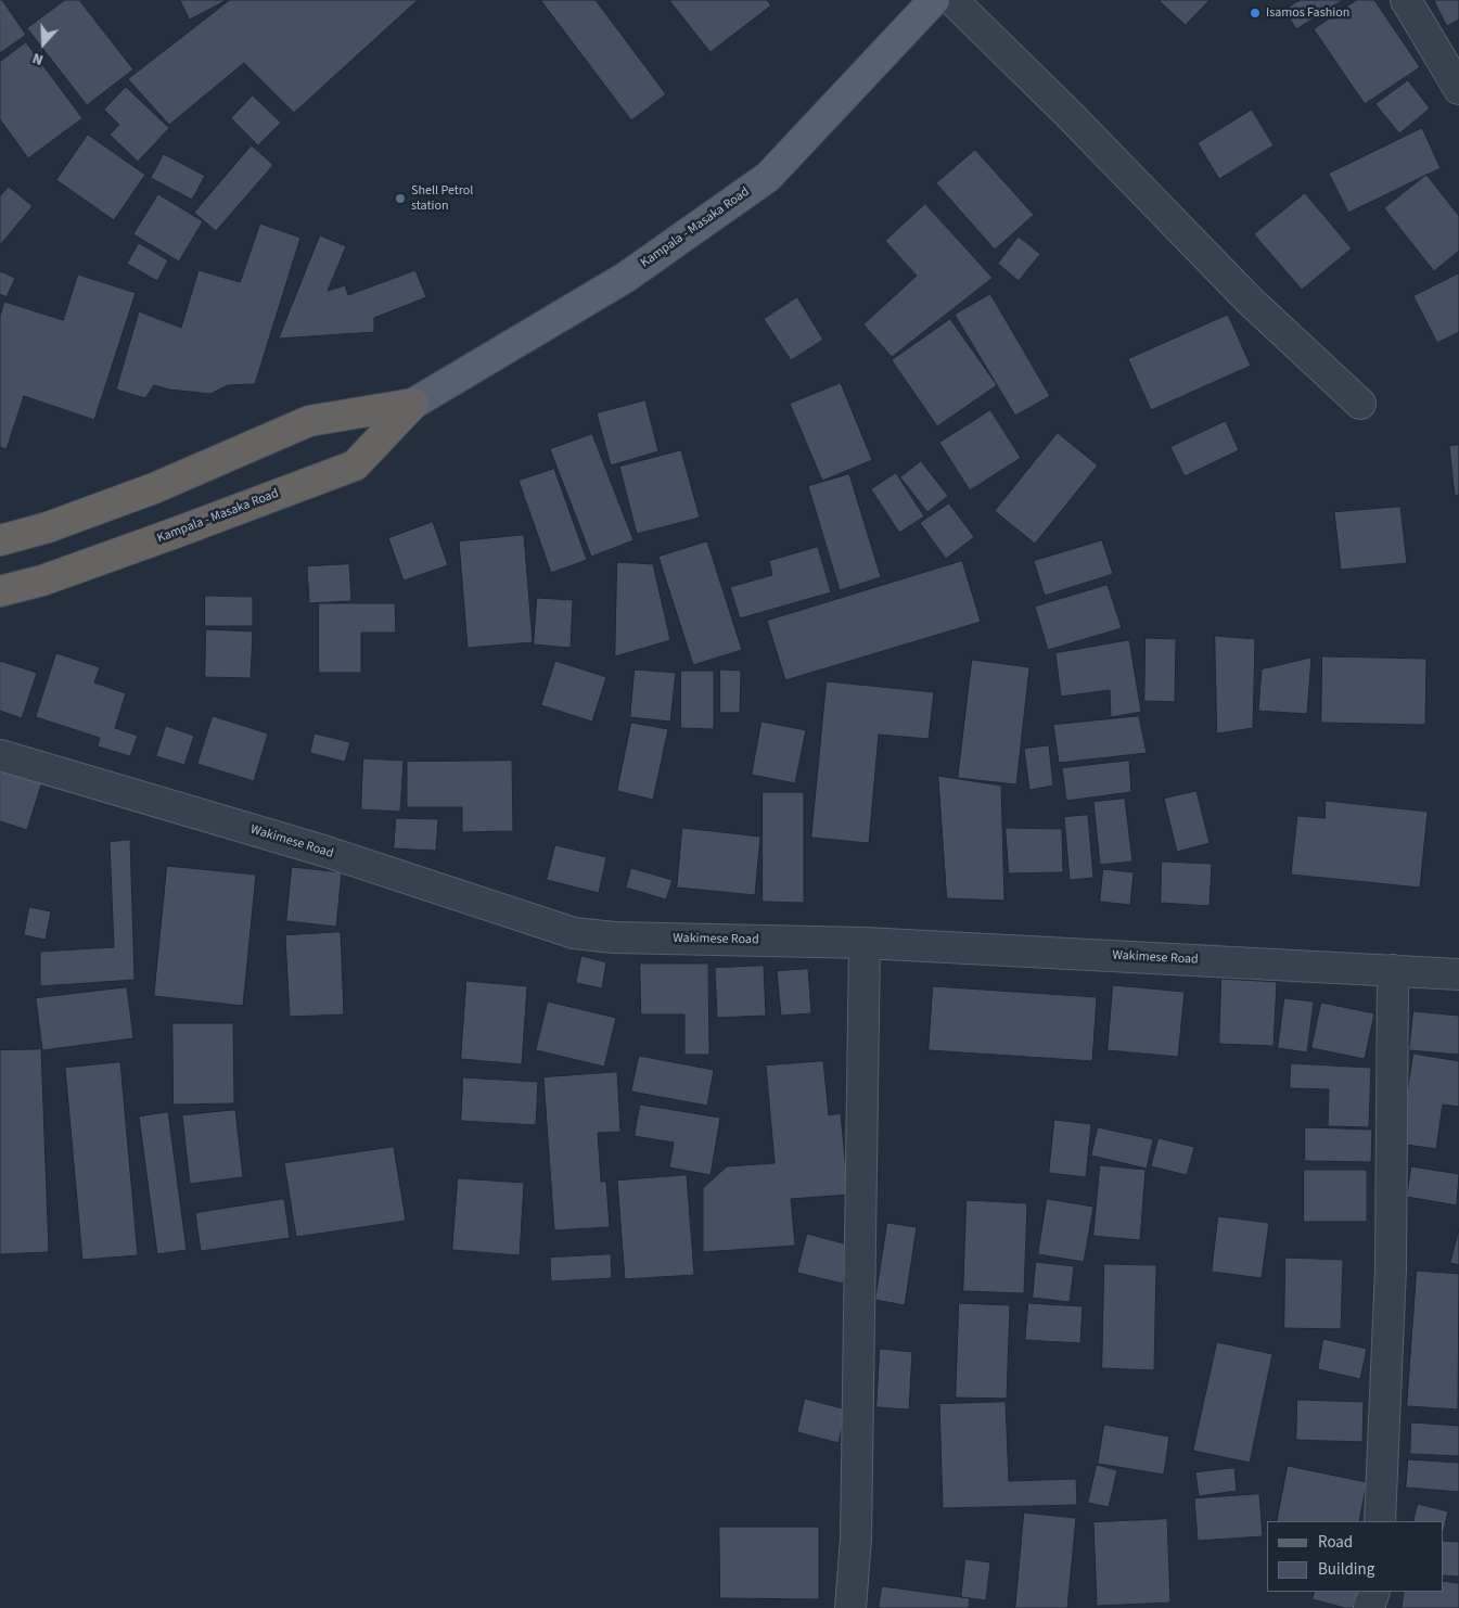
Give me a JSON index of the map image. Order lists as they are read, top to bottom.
{
  "streets": {
    "highway": ["Kampala - Masaka Road"],
    "street": ["Wakimese Road"]
  },
  "places": ["Isamos Fashion", "Shell Petrol station"],
  "legend": ["Road", "Building"],
  "north": "bottom"
}
